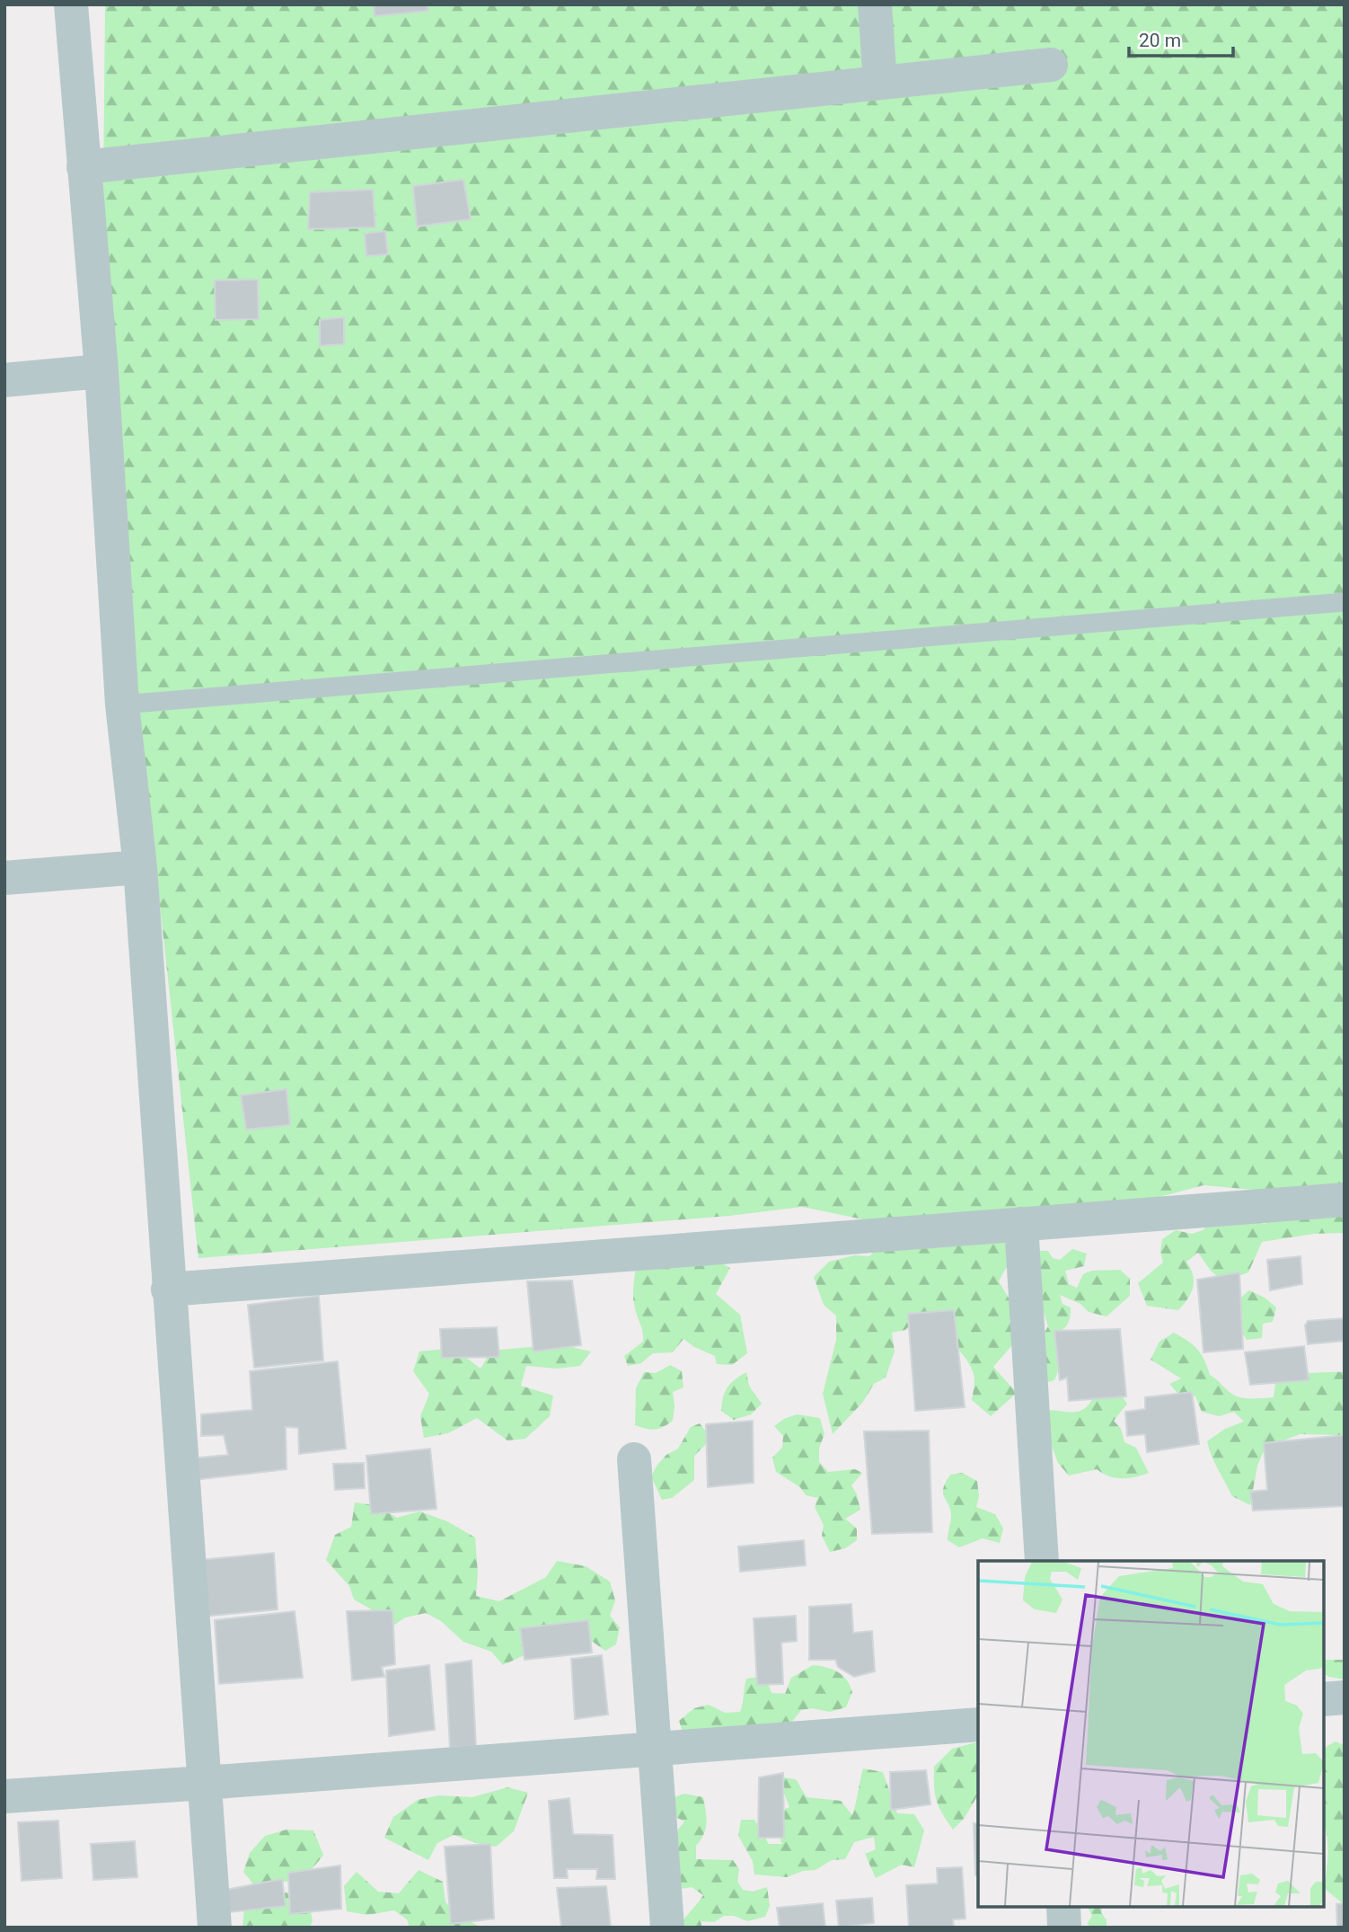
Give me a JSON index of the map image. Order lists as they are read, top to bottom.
{
  "scale_bar": "20 m"
}
